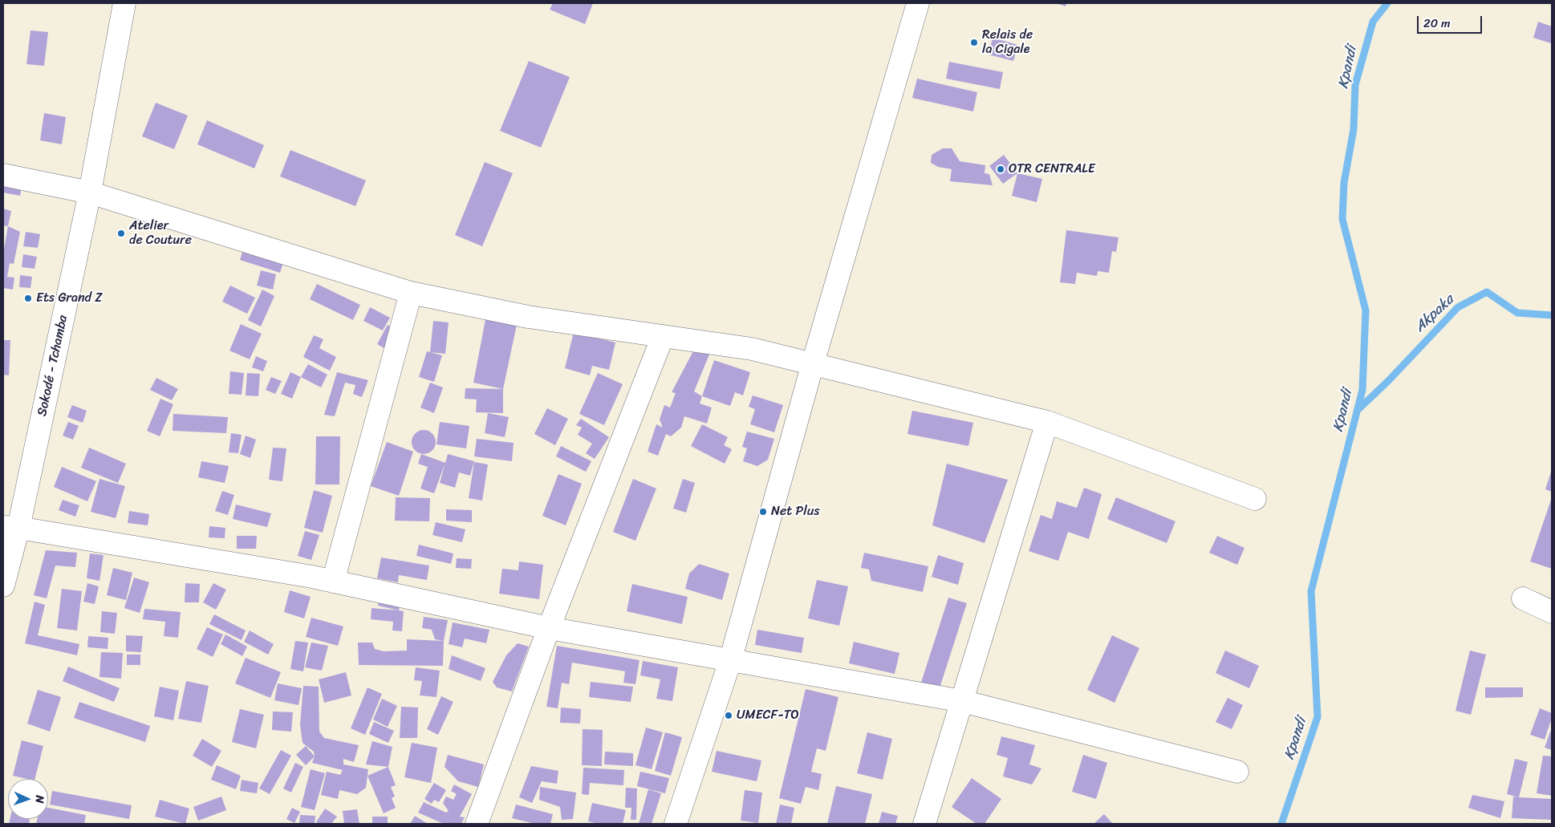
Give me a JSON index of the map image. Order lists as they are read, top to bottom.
{
  "streets": {
    "street": ["Sokodé - Tchamba"]
  },
  "water": ["Kpandi", "Akpaka"],
  "places": [
    "Relais de la Cigale",
    "OTR CENTRALE",
    "Atelier de Couture",
    "Ets Grand Z",
    "Net Plus",
    "UMECF-TO"
  ],
  "scale_bar": "20 m",
  "north": "right"
}
